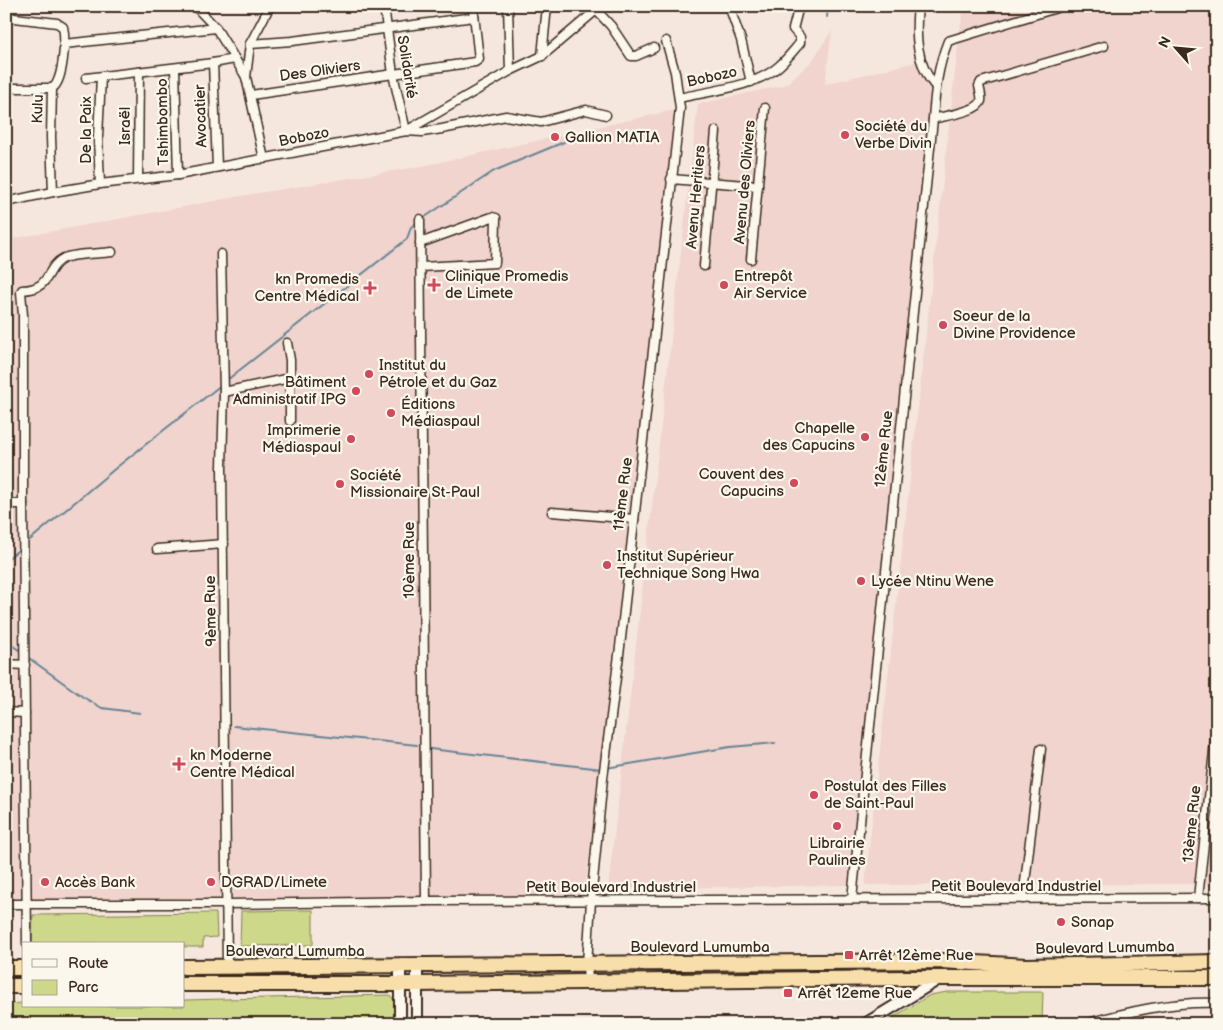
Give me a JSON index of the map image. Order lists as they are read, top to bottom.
{
  "streets": {
    "highway": ["Boulevard Lumumba"],
    "street": [
      "Solidarité",
      "Des Oliviers",
      "Bobozo",
      "Kulu",
      "Avocatier",
      "Tshimbombo",
      "Israël",
      "De la Paix",
      "Avenu des Oliviers",
      "Avenu Heritiers",
      "12ème Rue",
      "11ème Rue",
      "10ème Rue",
      "9ème Rue",
      "13ème Rue",
      "Petit Boulevard Industriel"
    ]
  },
  "crossings": [
    ["Solidarité", "Des Oliviers"],
    ["Solidarité", "Bobozo"],
    ["Bobozo", "Kulu"],
    ["Bobozo", "Avocatier"],
    ["Bobozo", "Tshimbombo"],
    ["Bobozo", "Israël"],
    ["Bobozo", "De la Paix"],
    ["Bobozo", "11ème Rue"],
    ["12ème Rue", "Petit Boulevard Industriel"],
    ["11ème Rue", "Petit Boulevard Industriel"],
    ["11ème Rue", "Boulevard Lumumba"],
    ["10ème Rue", "Petit Boulevard Industriel"],
    ["9ème Rue", "Petit Boulevard Industriel"],
    ["9ème Rue", "Boulevard Lumumba"],
    ["13ème Rue", "Petit Boulevard Industriel"]
  ],
  "places": {
    "other": [
      "Société du Verbe Divin",
      "Gallion MATIA",
      "Entrepôt Air Service",
      "Soeur de la Divine Providence",
      "Institut du Pétrole et du Gaz",
      "Bâtiment Administratif IPG",
      "Éditions Médiaspaul",
      "Chapelle des Capucins",
      "Imprimerie Médiaspaul",
      "Couvent des Capucins",
      "Société Missionaire St-Paul",
      "Institut Supérieur Technique Song Hwa",
      "Lycée Ntinu Wene",
      "Postulat des Filles de Saint-Paul",
      "Librairie Paulines",
      "Accès Bank",
      "DGRAD/Limete",
      "Sonap"
    ],
    "health": ["Clinique Promedis de Limete", "kn Promedis Centre Médical", "kn Moderne Centre Médical"],
    "transit": ["Arrêt 12ème Rue", "Arrêt 12eme Rue"]
  },
  "legend": ["Route", "Parc"],
  "north": "top left"
}
